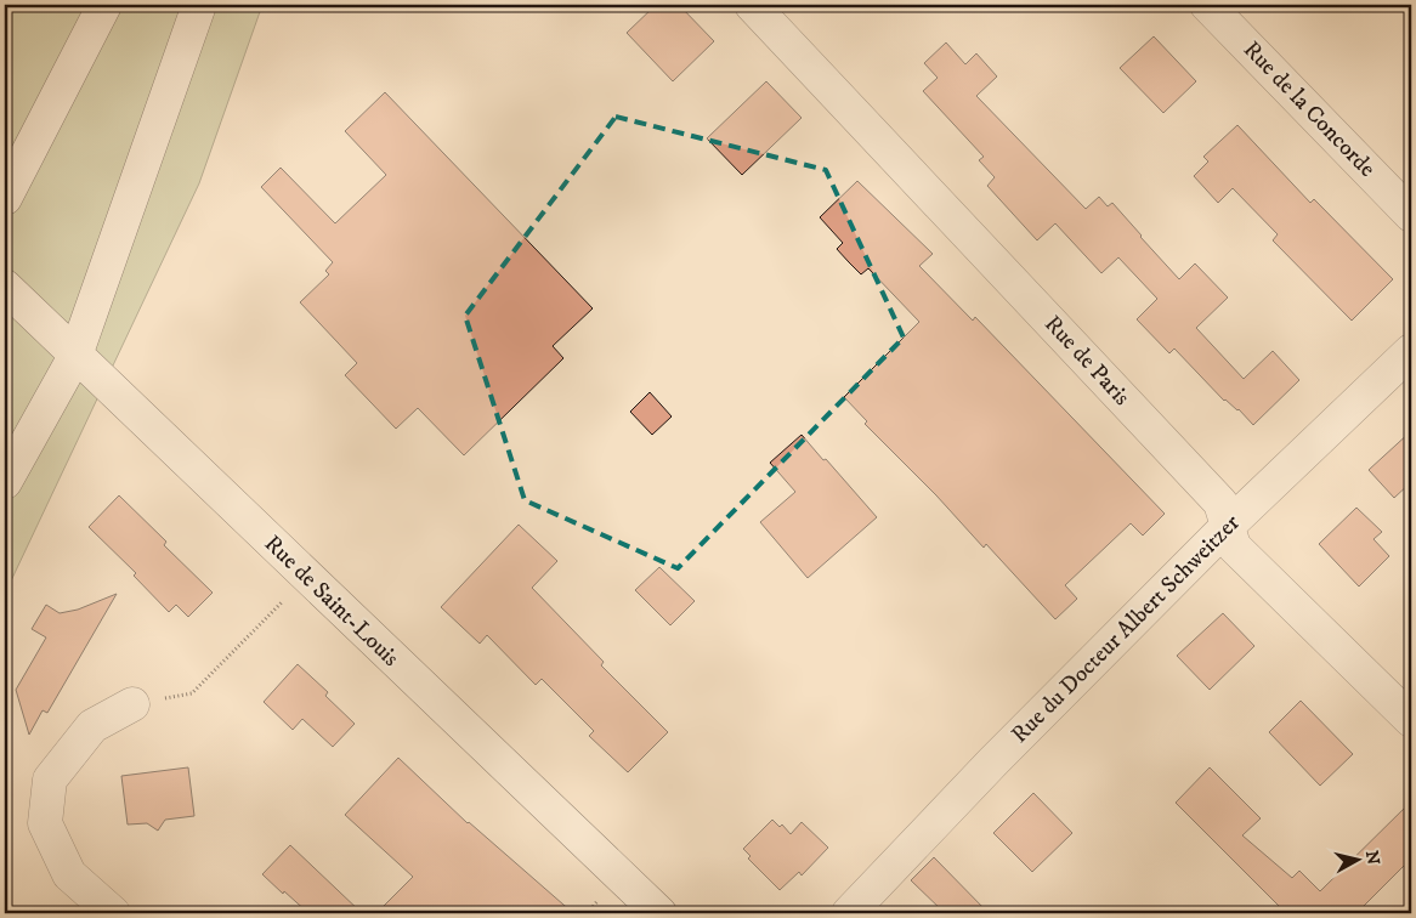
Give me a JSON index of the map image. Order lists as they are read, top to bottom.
{
  "streets": {
    "street": [
      "Rue de la Concorde",
      "Rue de Paris",
      "Rue de Saint-Louis",
      "Rue du Docteur Albert Schweitzer"
    ]
  },
  "crossings": [
    ["Rue de Paris", "Rue du Docteur Albert Schweitzer"]
  ],
  "north": "right"
}
